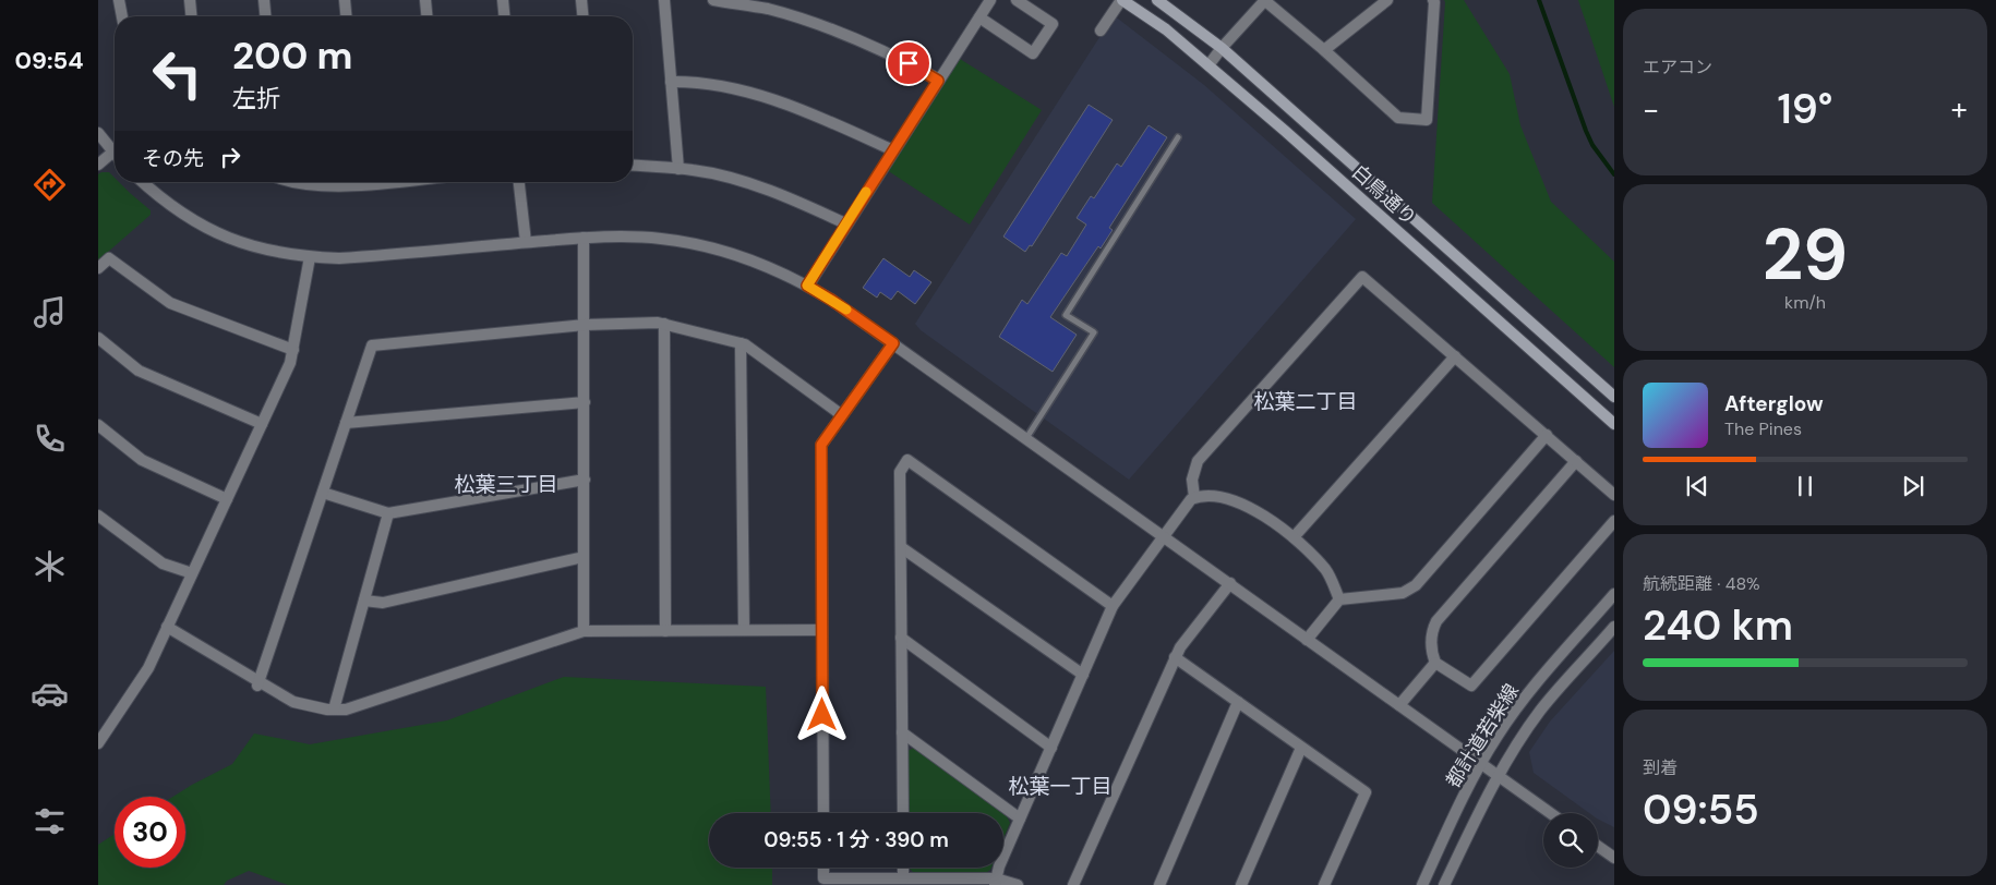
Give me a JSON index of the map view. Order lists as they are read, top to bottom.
{
  "streets": {
    "main road": ["白鳥通り"],
    "street": ["都計道若柴線"]
  },
  "districts": ["松葉二丁目", "松葉三丁目", "松葉一丁目"],
  "page": {
    "tabs": "09:54",
    "tile": [
      "エアコン",
      ["29", "km/h"],
      ["航続距離 · 48%", "240 km"],
      ["到着", "09:55"]
    ],
    "turn": ["200 m", "左折"],
    "heat": ["−", "19°", "+"],
    "then": "その先",
    "song": ["Afterglow", "The Pines"],
    "limit": "30",
    "trip": "09:55 · 1 分 · 390 m"
  }
}
